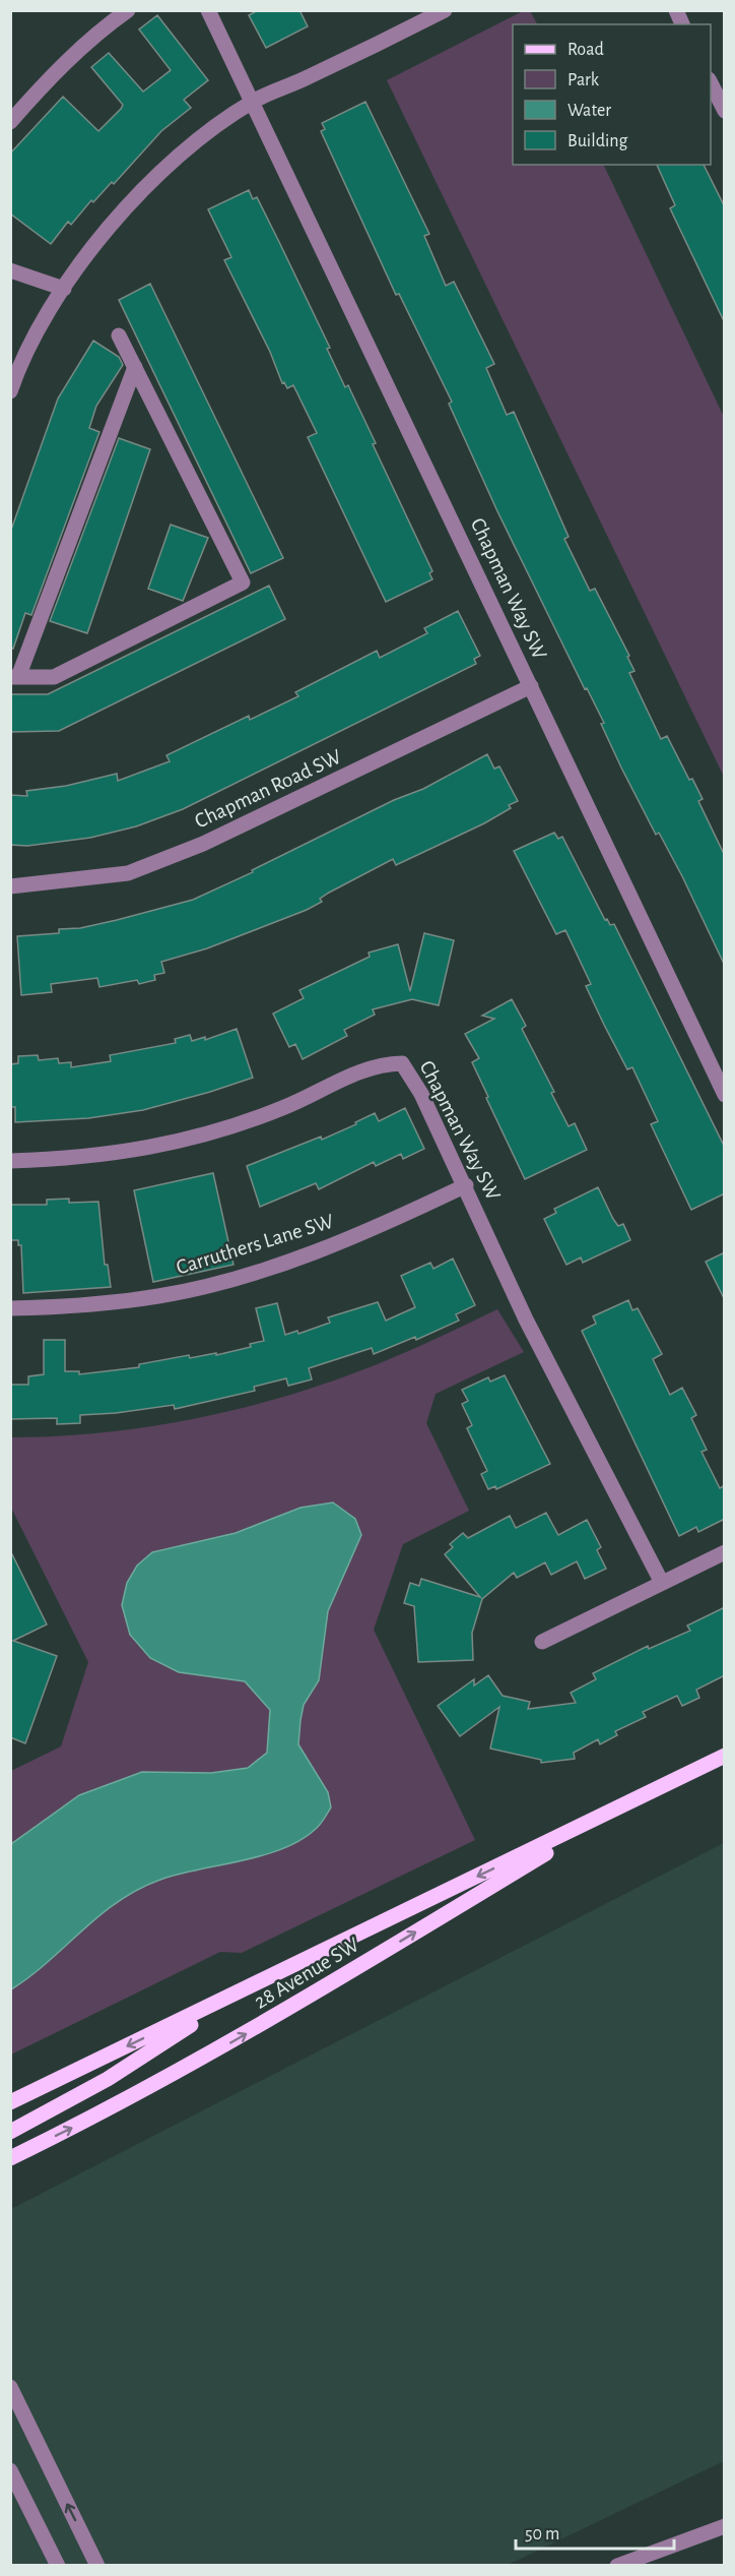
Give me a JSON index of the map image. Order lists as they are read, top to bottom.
{
  "streets": {
    "main road": ["28 Avenue SW"],
    "street": ["Chapman Way SW", "Chapman Road SW", "Carruthers Lane SW"]
  },
  "crossings": [
    ["Chapman Way SW", "Chapman Road SW"],
    ["Chapman Way SW", "Carruthers Lane SW"]
  ],
  "legend": [
    "Road",
    "Park",
    "Water",
    "Building"
  ],
  "scale_bar": "50 m"
}
